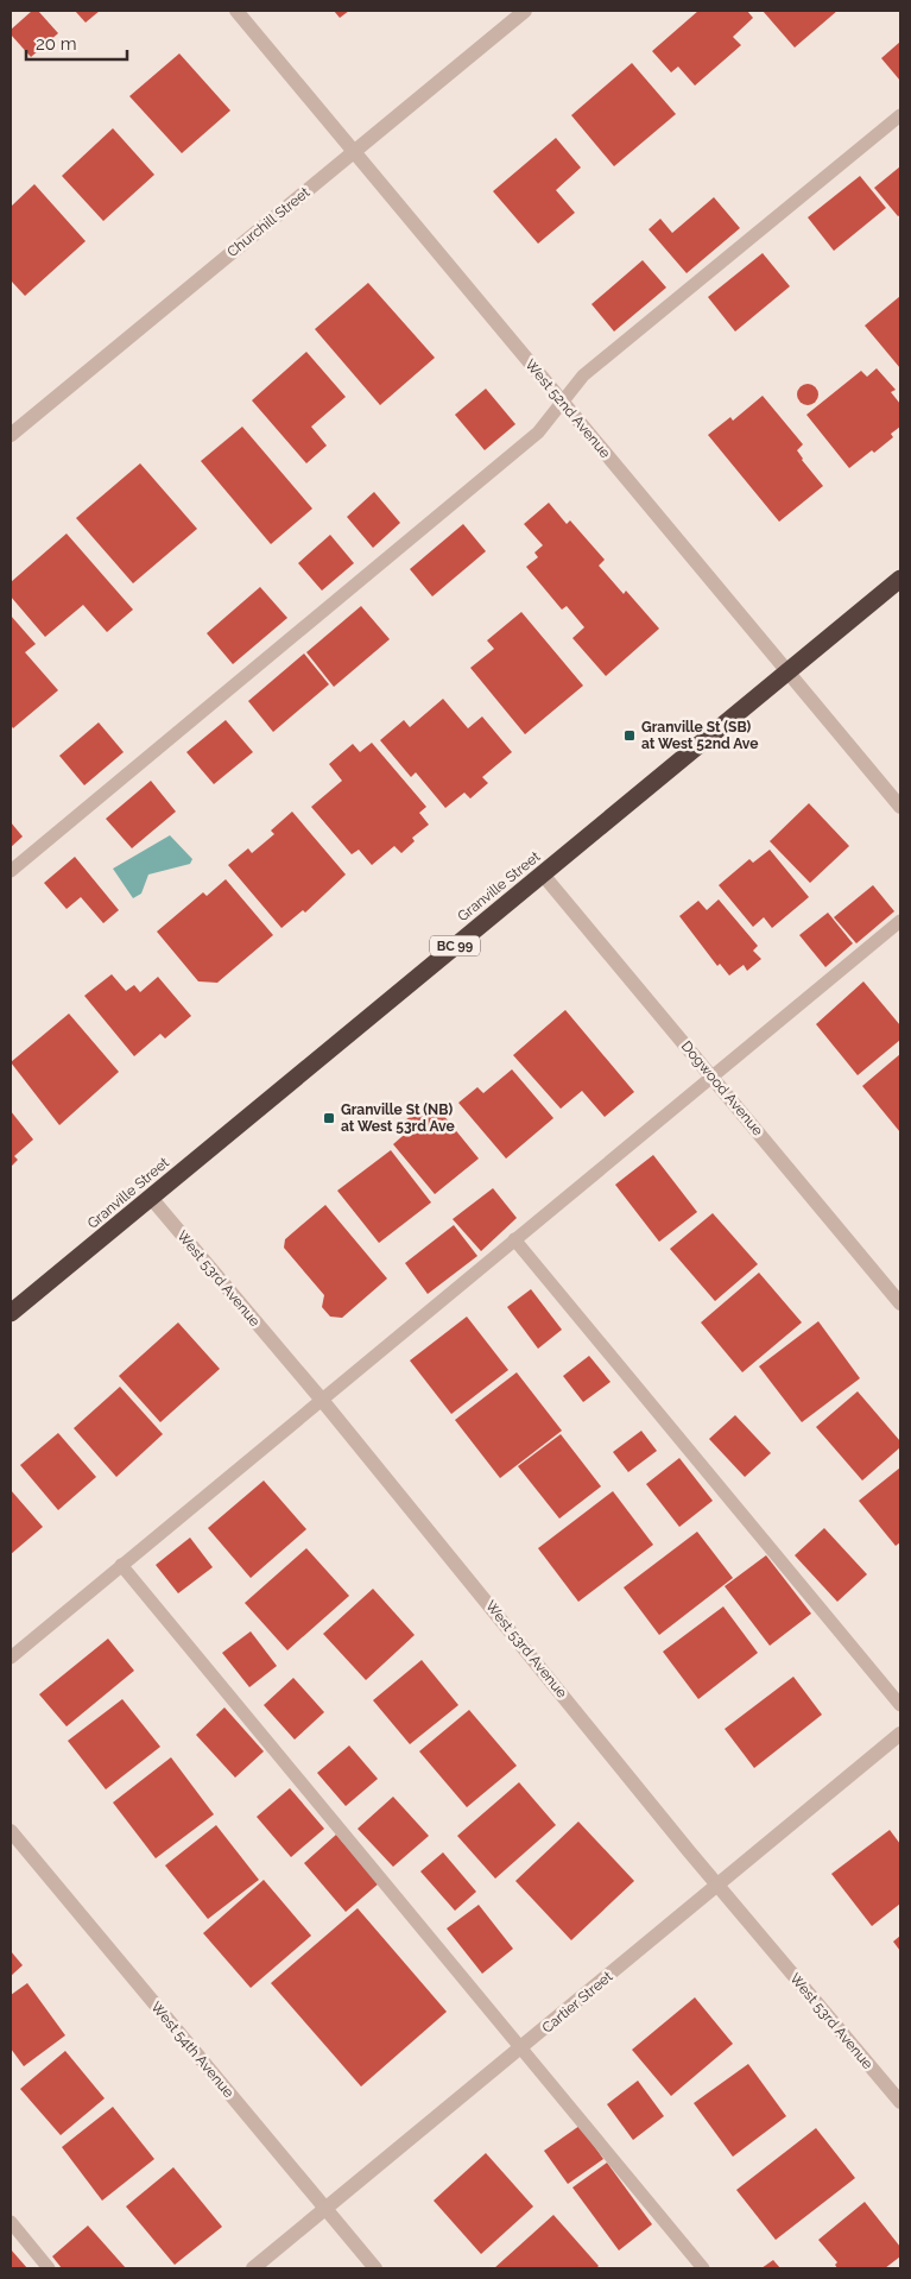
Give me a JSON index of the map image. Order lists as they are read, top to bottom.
{
  "streets": {
    "highway": ["Granville Street", "BC 99"],
    "street": [
      "Churchill Street",
      "West 52nd Avenue",
      "Dogwood Avenue",
      "West 53rd Avenue",
      "Cartier Street",
      "West 54th Avenue"
    ]
  },
  "crossings": [
    ["Churchill Street", "West 52nd Avenue"],
    ["West 52nd Avenue", "Granville Street"],
    ["Granville Street", "Dogwood Avenue"],
    ["Granville Street", "West 53rd Avenue"],
    ["West 53rd Avenue", "Cartier Street"],
    ["Cartier Street", "West 54th Avenue"]
  ],
  "places": {
    "transit": ["Granville St (SB) at West 52nd Ave", "Granville St (NB) at West 53rd Ave"]
  },
  "scale_bar": "20 m"
}
